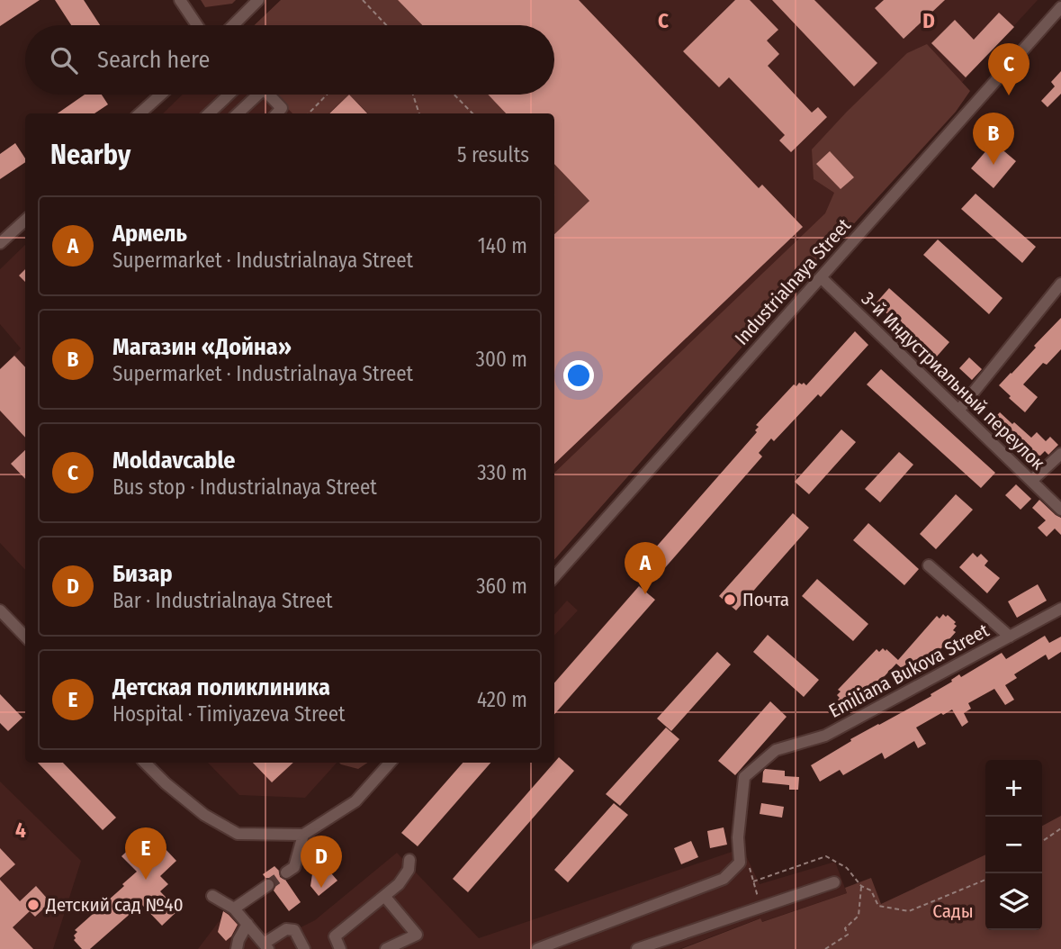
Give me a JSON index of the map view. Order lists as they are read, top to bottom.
{
  "streets": {
    "street": ["Industrialnaya Street", "3-й Индустриальный переулок", "Emiliana Bukova Street"]
  },
  "crossings": [
    ["Industrialnaya Street", "3-й Индустриальный переулок"]
  ],
  "parks": ["Сады"],
  "places": ["Почта", "Детский сад №40"],
  "page": {
    "search": "Search here",
    "pins": [
      "C",
      "B",
      "A",
      "E",
      "D"
    ],
    "heading": ["Nearby", "5 results"],
    "list": [
      {
        "mark": "A",
        "name": "Армель",
        "note": "Supermarket · Industrialnaya Street",
        "value": "140 m"
      },
      {
        "mark": "B",
        "name": "Магазин «Дойна»",
        "note": "Supermarket · Industrialnaya Street",
        "value": "300 m"
      },
      {
        "mark": "C",
        "name": "Moldavcable",
        "note": "Bus stop · Industrialnaya Street",
        "value": "330 m"
      },
      {
        "mark": "D",
        "name": "Бизар",
        "note": "Bar · Industrialnaya Street",
        "value": "360 m"
      },
      {
        "mark": "E",
        "name": "Детская поликлиника",
        "note": "Hospital · Timiyazeva Street",
        "value": "420 m"
      }
    ],
    "map_buttons": ["+", "−"]
  },
  "grid": {
    "columns": ["C", "D"],
    "rows": ["4"]
  }
}
